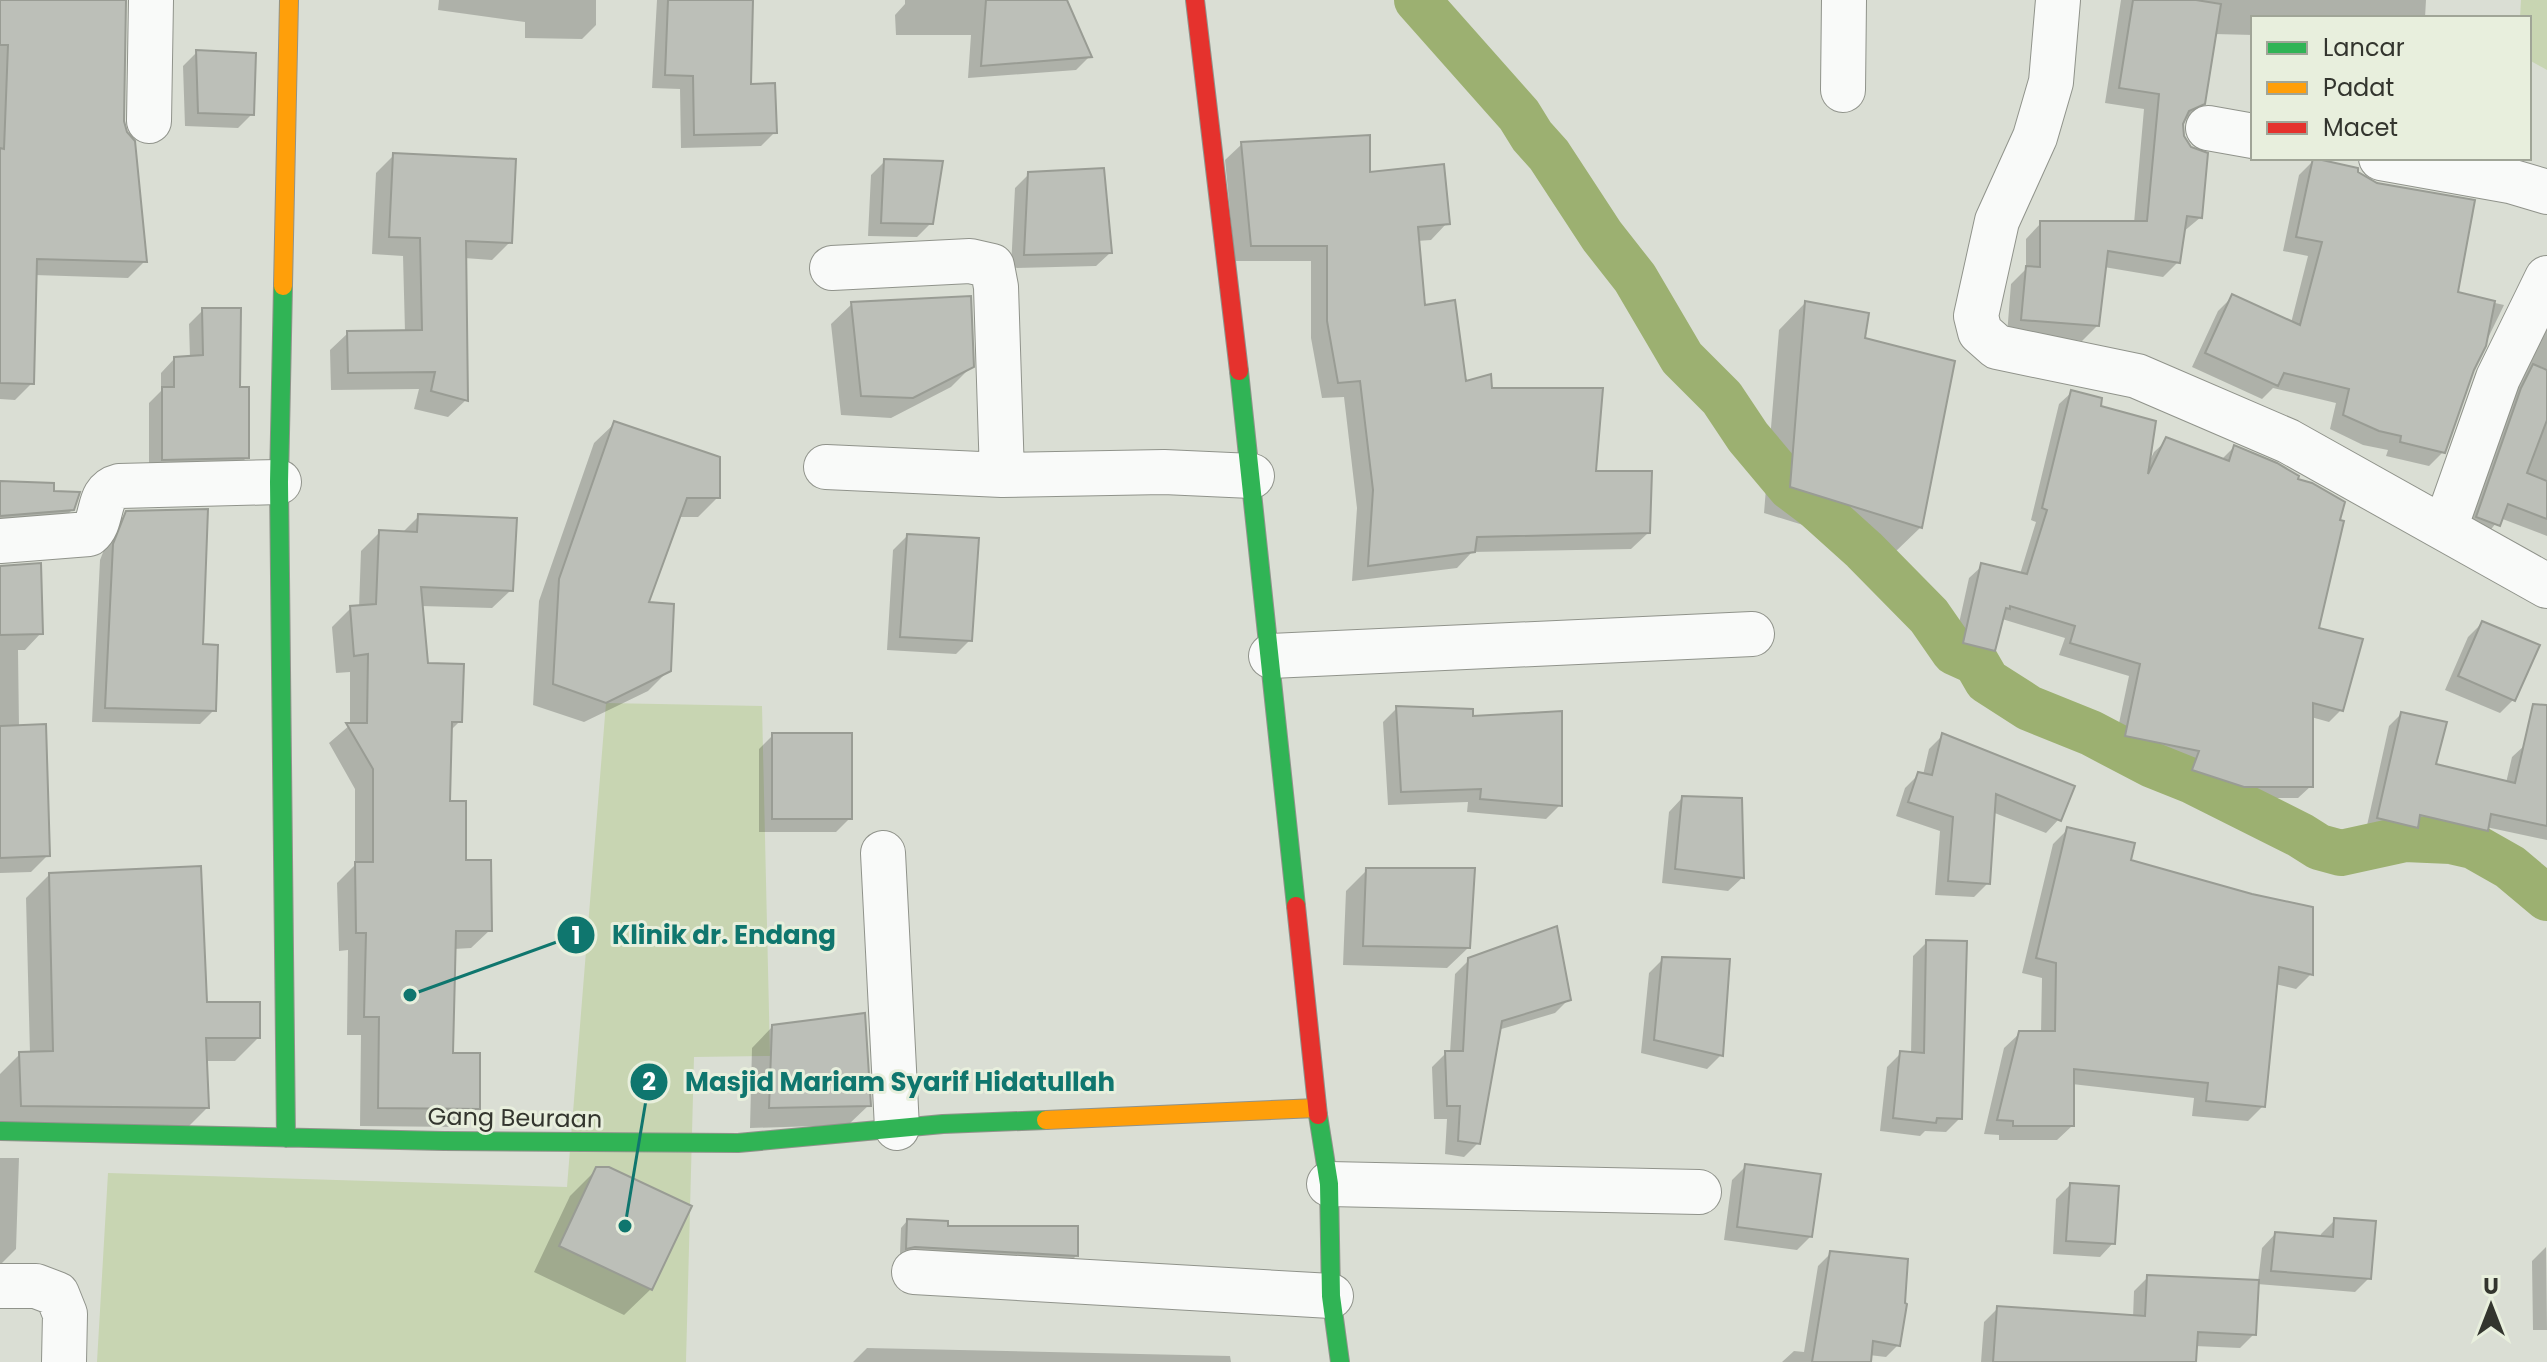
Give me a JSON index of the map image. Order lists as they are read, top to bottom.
{
  "streets": {
    "street": ["Gang Beuraan"]
  },
  "places": ["Klinik dr. Endang", "Masjid Mariam Syarif Hidatullah"],
  "legend": ["Lancar", "Padat", "Macet"],
  "north": "top"
}
